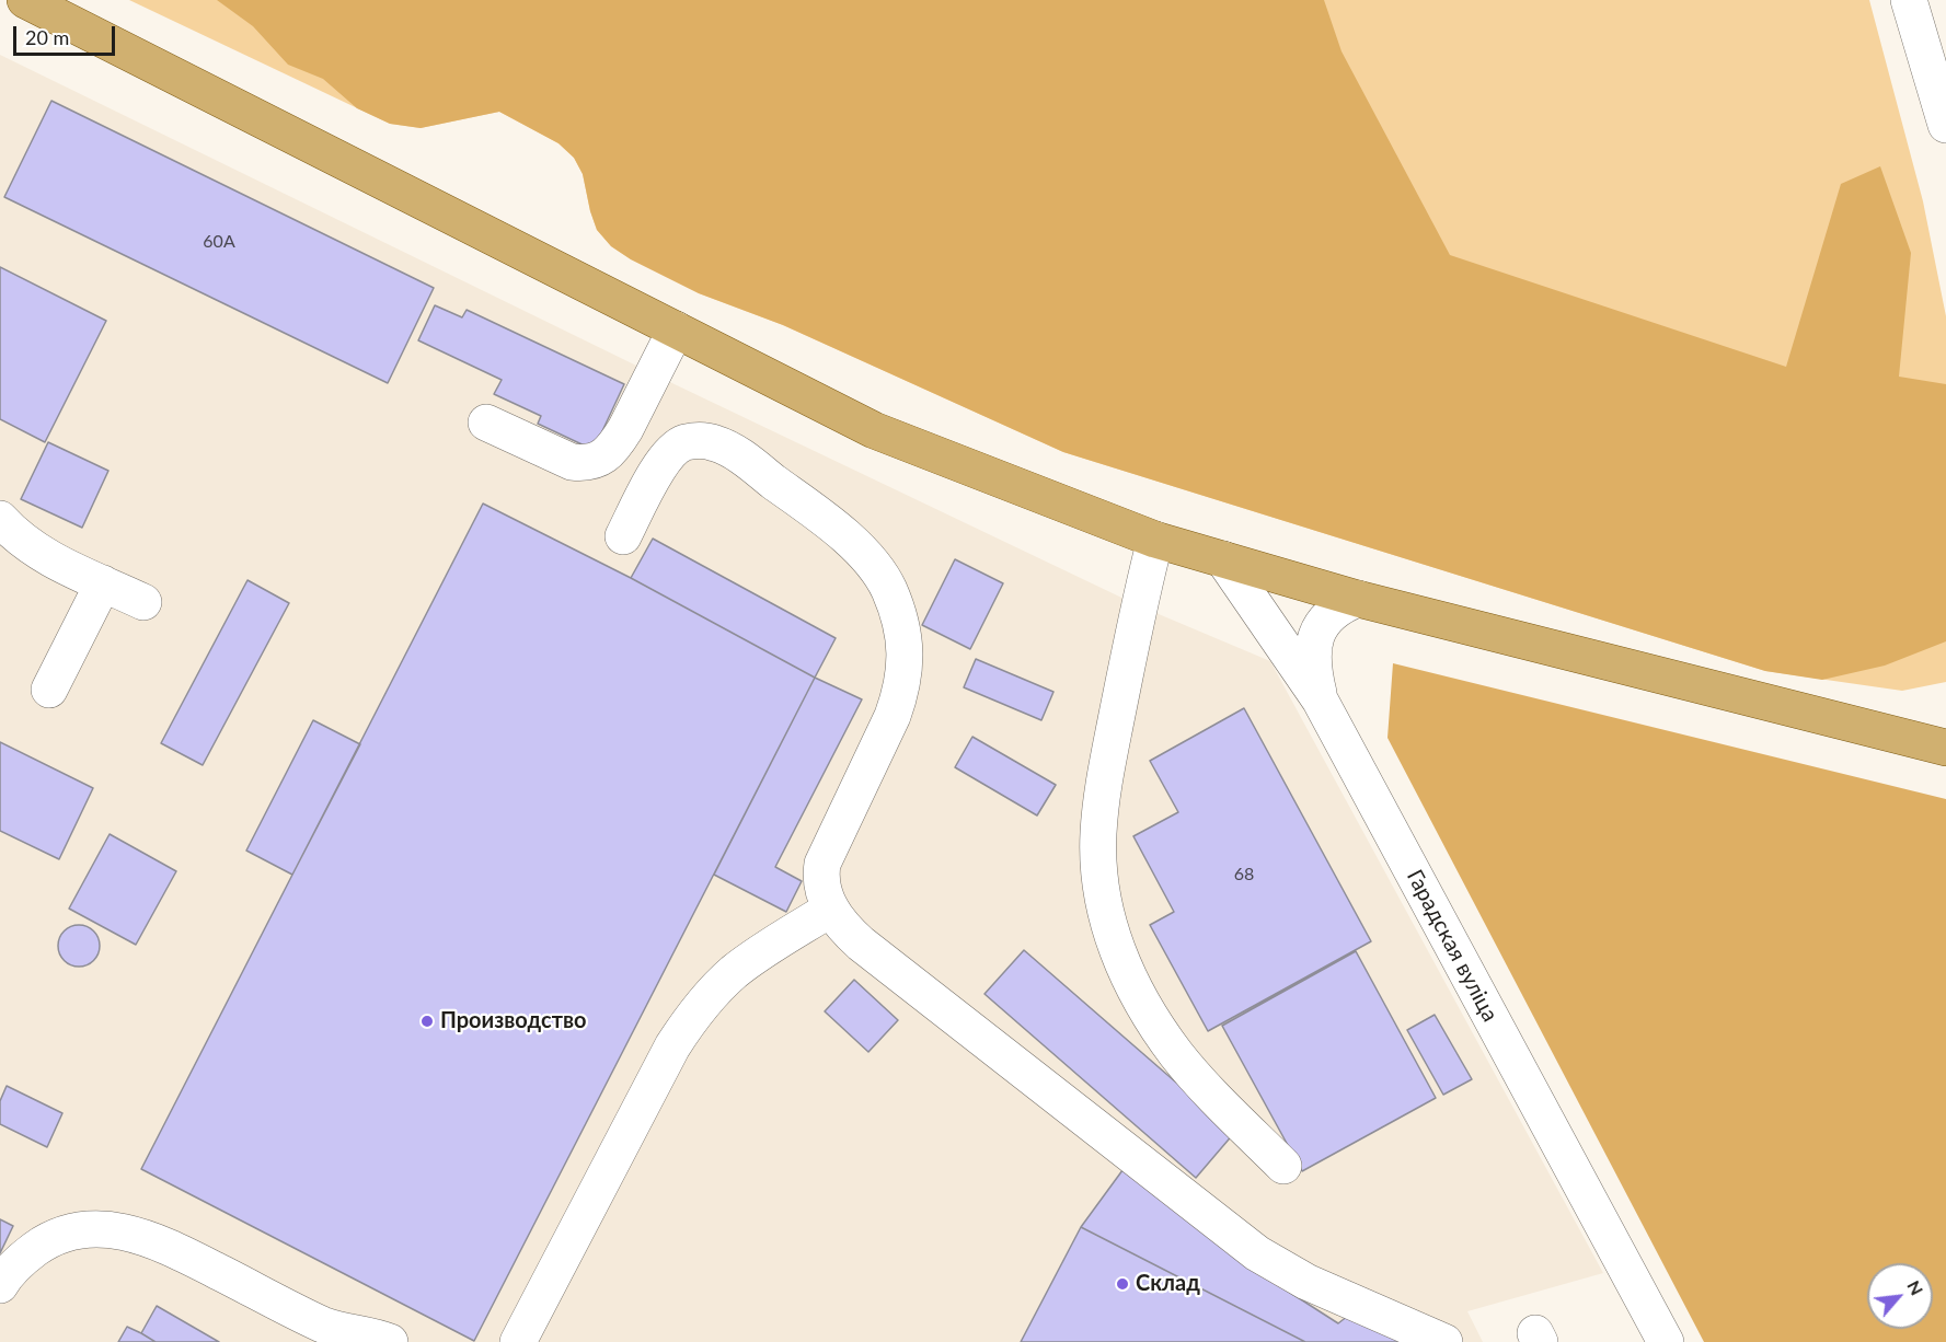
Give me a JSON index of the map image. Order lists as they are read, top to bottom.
{
  "streets": {
    "street": ["Гарадская вуліца"]
  },
  "places": ["Производство", "Склад"],
  "house_numbers": ["60А", "68"],
  "scale_bar": "20 m",
  "north": "top right"
}
